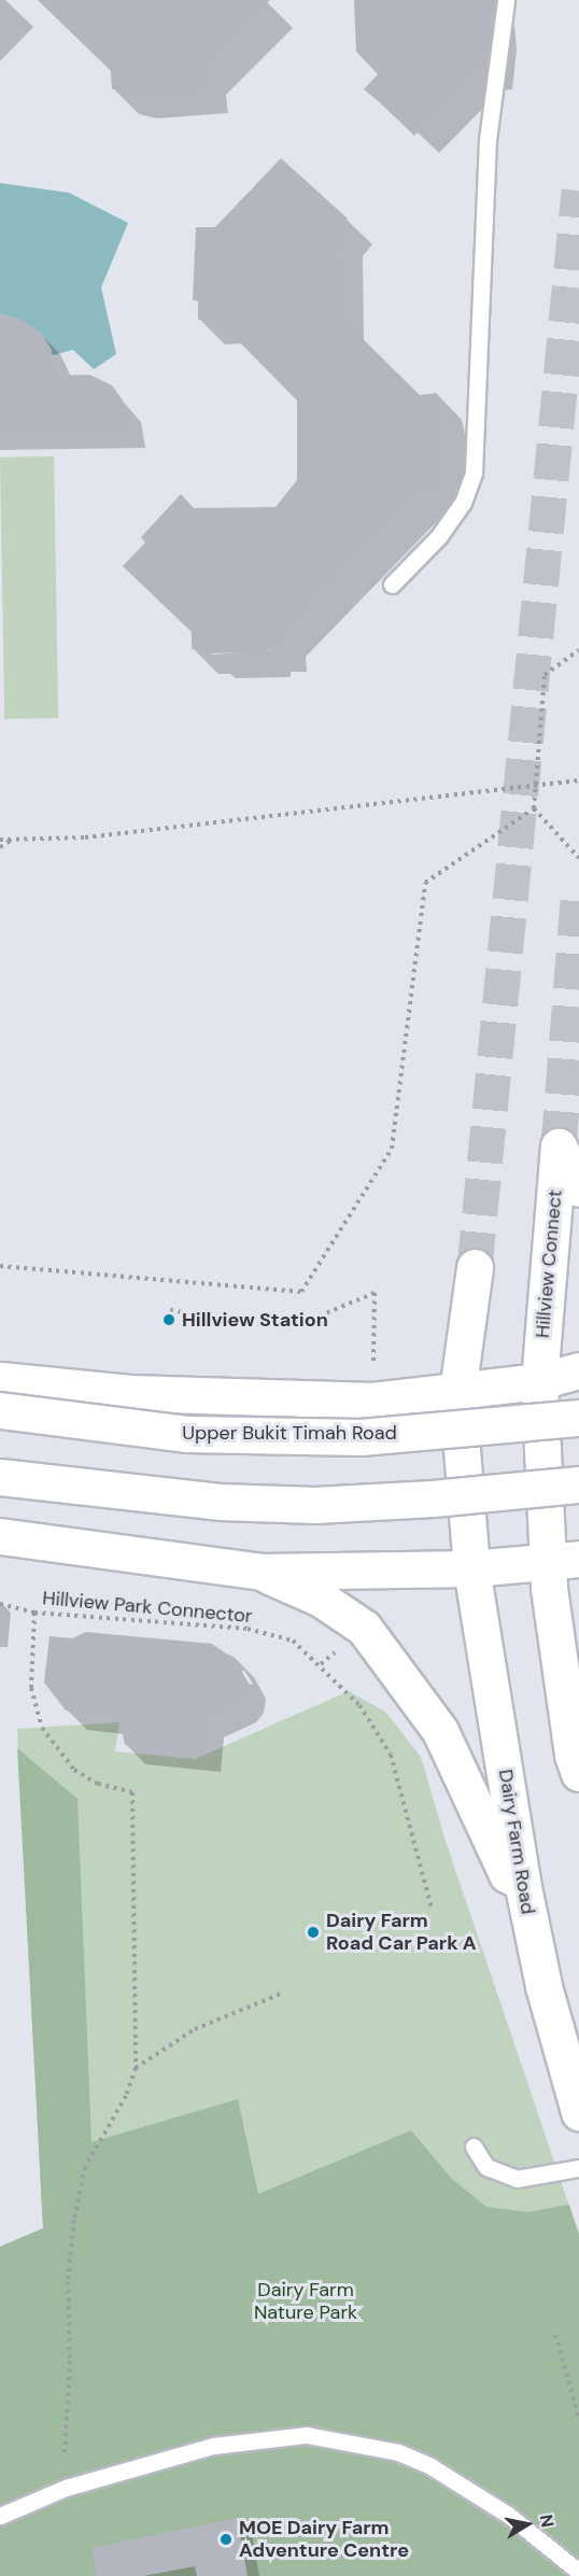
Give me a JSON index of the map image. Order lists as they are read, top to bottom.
{
  "streets": {
    "main road": ["Hillview Connect", "Upper Bukit Timah Road", "Dairy Farm Road"],
    "path": ["Hillview Park Connector"]
  },
  "parks": ["Dairy Farm Nature Park"],
  "places": ["Hillview Station", "Dairy Farm Road Car Park A", "MOE Dairy Farm Adventure Centre"],
  "north": "right"
}
